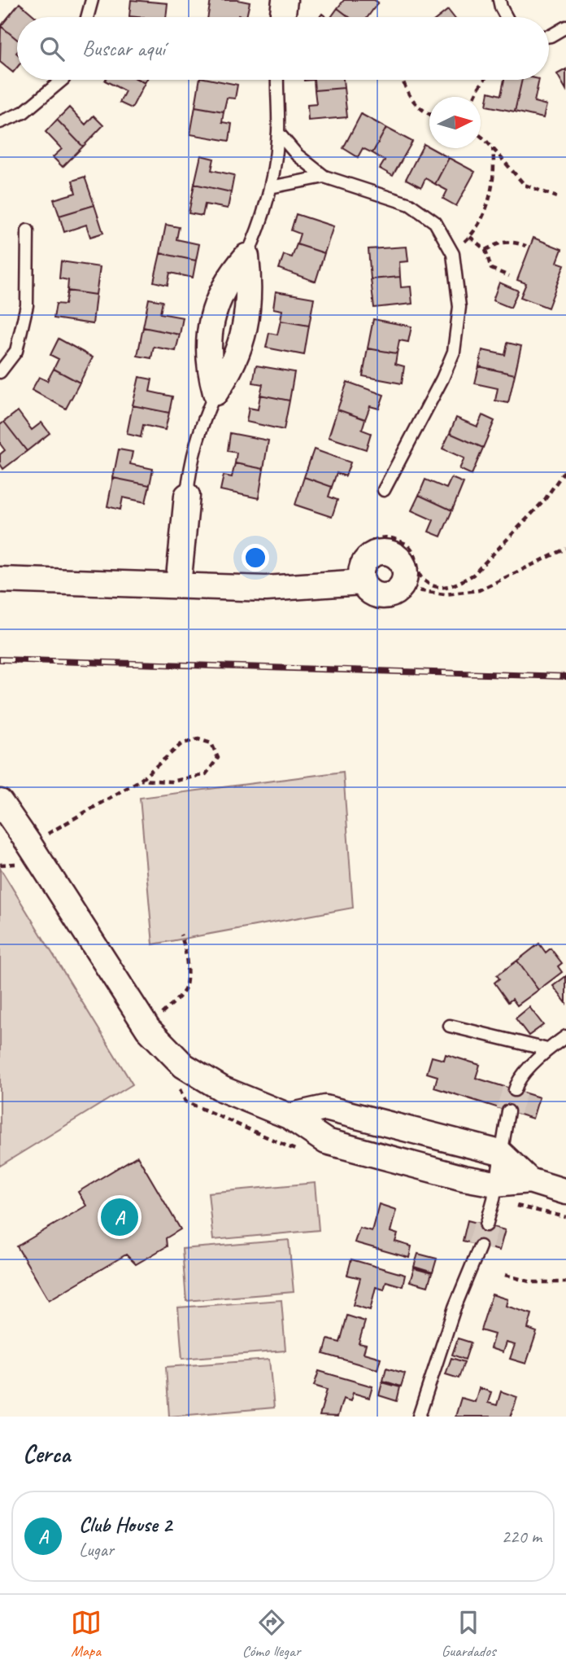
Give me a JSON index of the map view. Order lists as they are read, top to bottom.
{
  "north": "right",
  "page": {
    "search": "Buscar aquí",
    "pins": "A",
    "heading": "Cerca",
    "list": [
      {
        "mark": "A",
        "name": "Club House 2",
        "note": "Lugar",
        "value": "220 m"
      }
    ],
    "nav": ["Mapa", "Cómo llegar", "Guardados"]
  }
}
